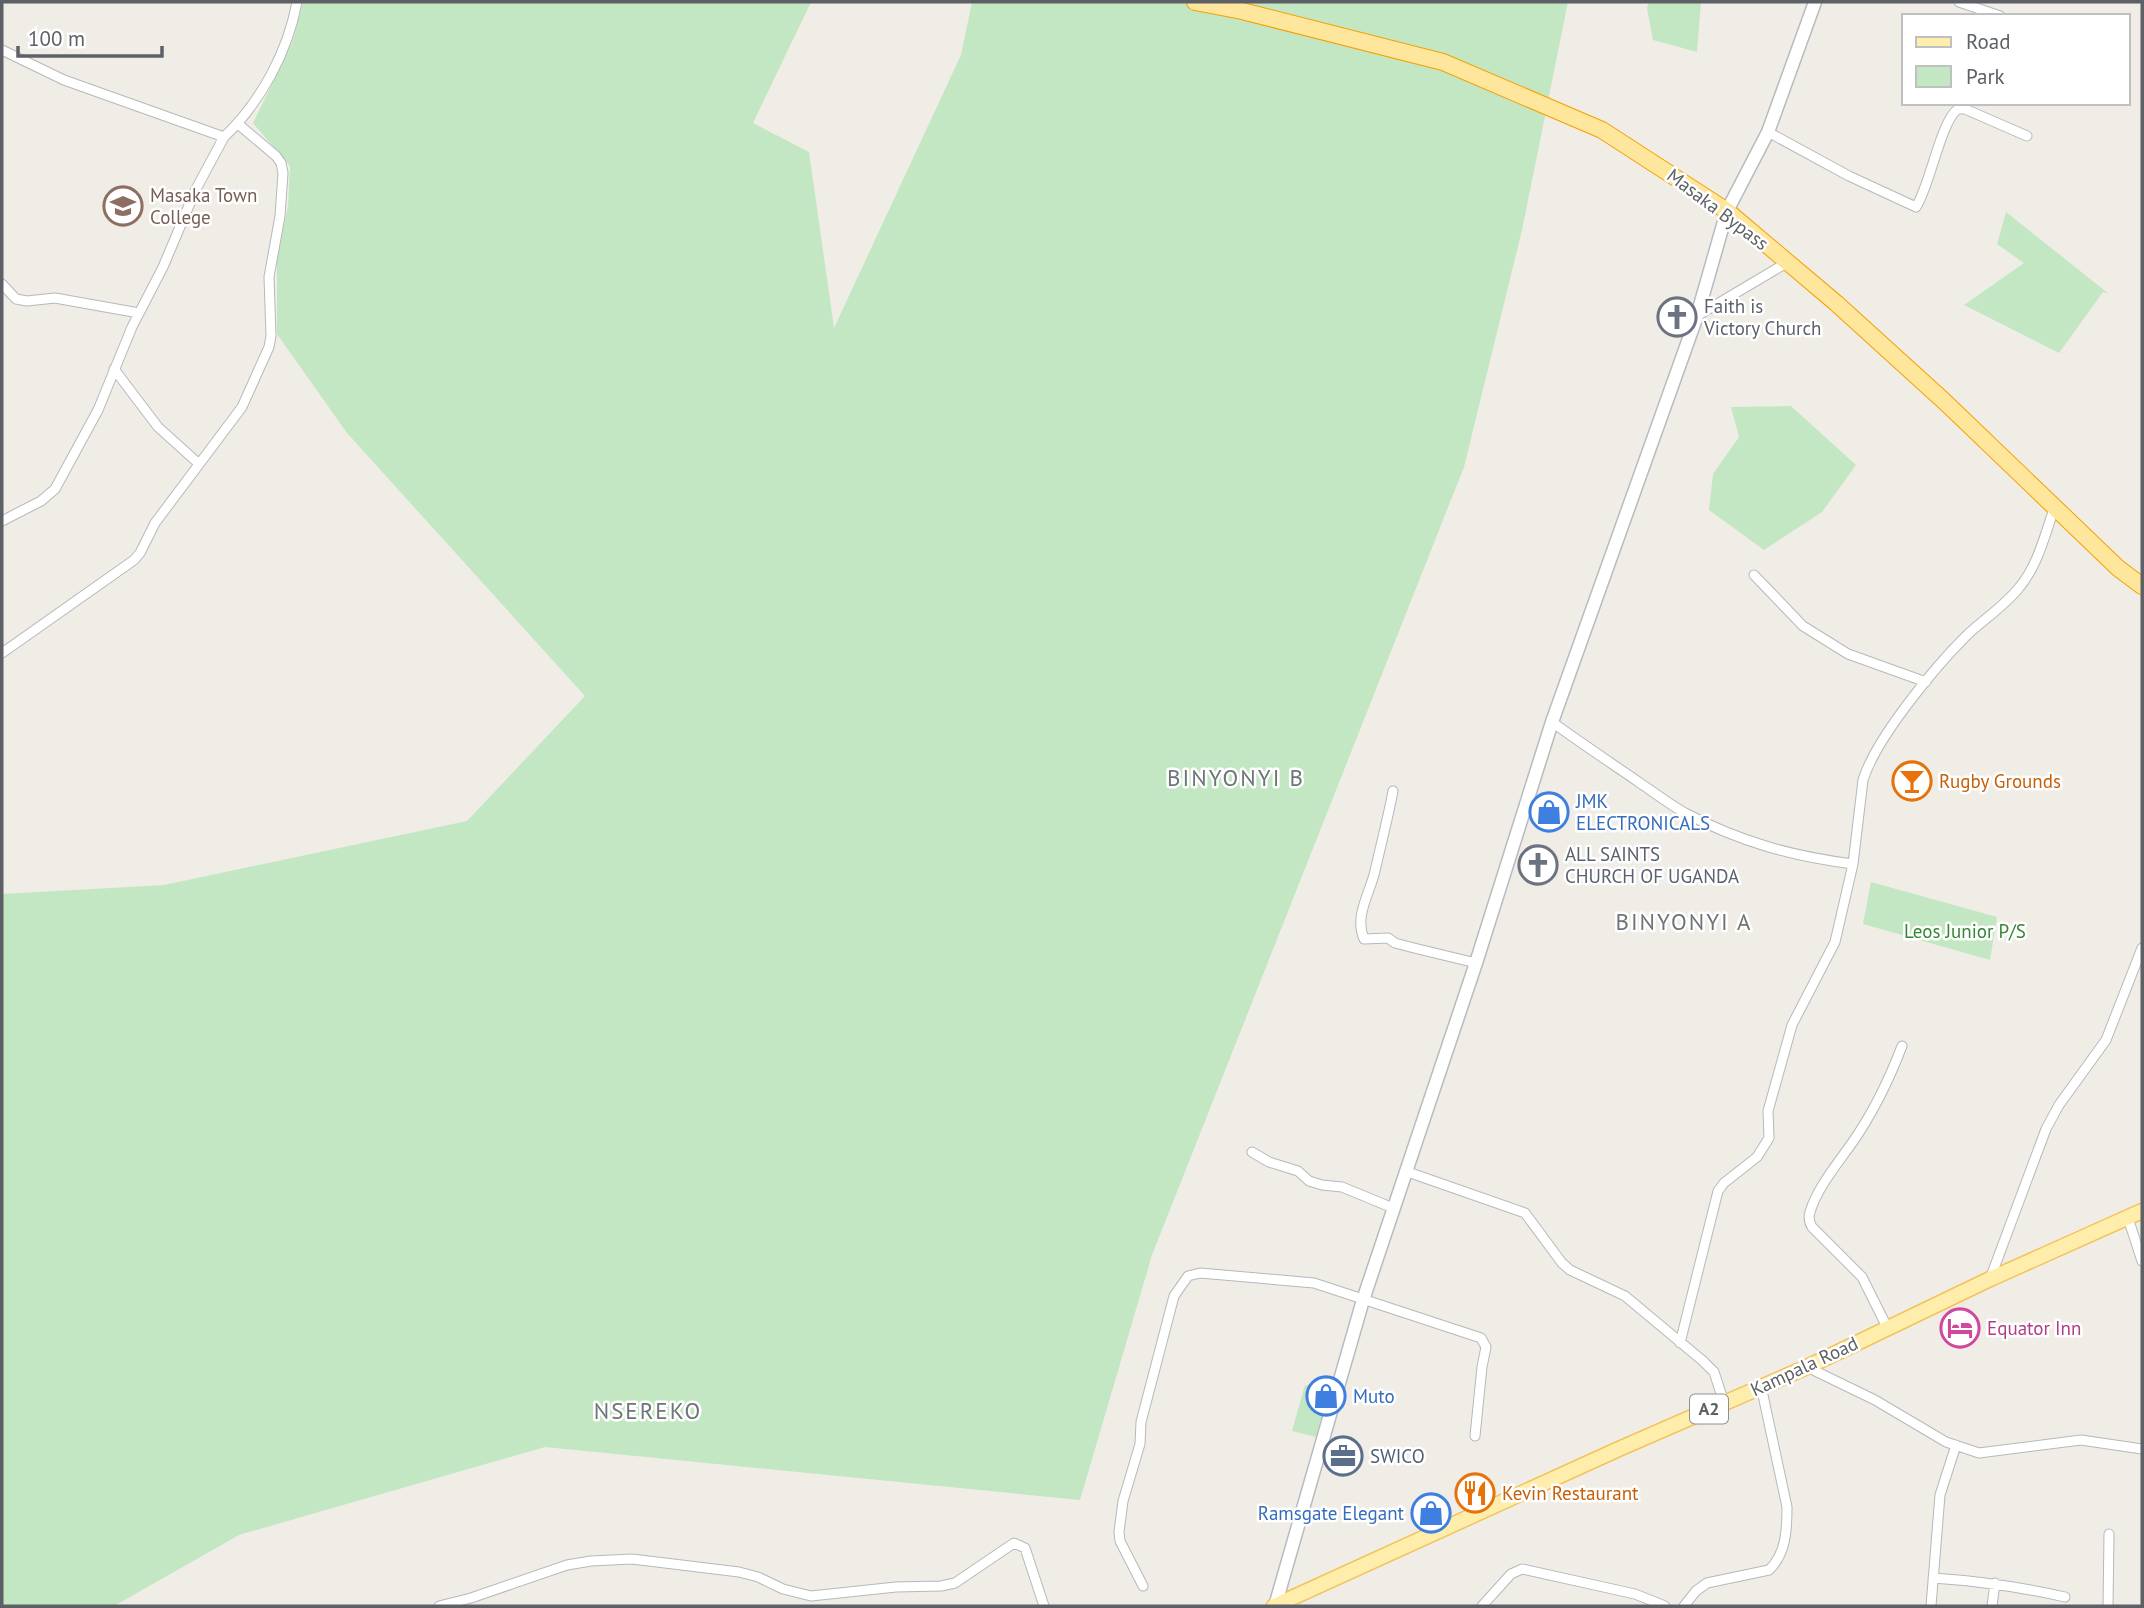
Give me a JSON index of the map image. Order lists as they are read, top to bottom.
{
  "streets": {
    "highway": ["Masaka Bypass"],
    "main road": ["Kampala Road", "A2"]
  },
  "districts": ["BINYONYI B", "BINYONYI A", "NSEREKO"],
  "parks": ["Leos Junior P/S"],
  "places": {
    "school or university": ["Masaka Town College"],
    "church": ["Faith is Victory Church", "ALL SAINTS CHURCH OF UGANDA"],
    "bar": ["Rugby Grounds"],
    "shop": ["JMK ELECTRONICALS", "Muto", "Ramsgate Elegant"],
    "hotel": ["Equator Inn"],
    "office": ["SWICO"],
    "restaurant": ["Kevin Restaurant"]
  },
  "legend": ["Road", "Park"],
  "scale_bar": "100 m"
}
